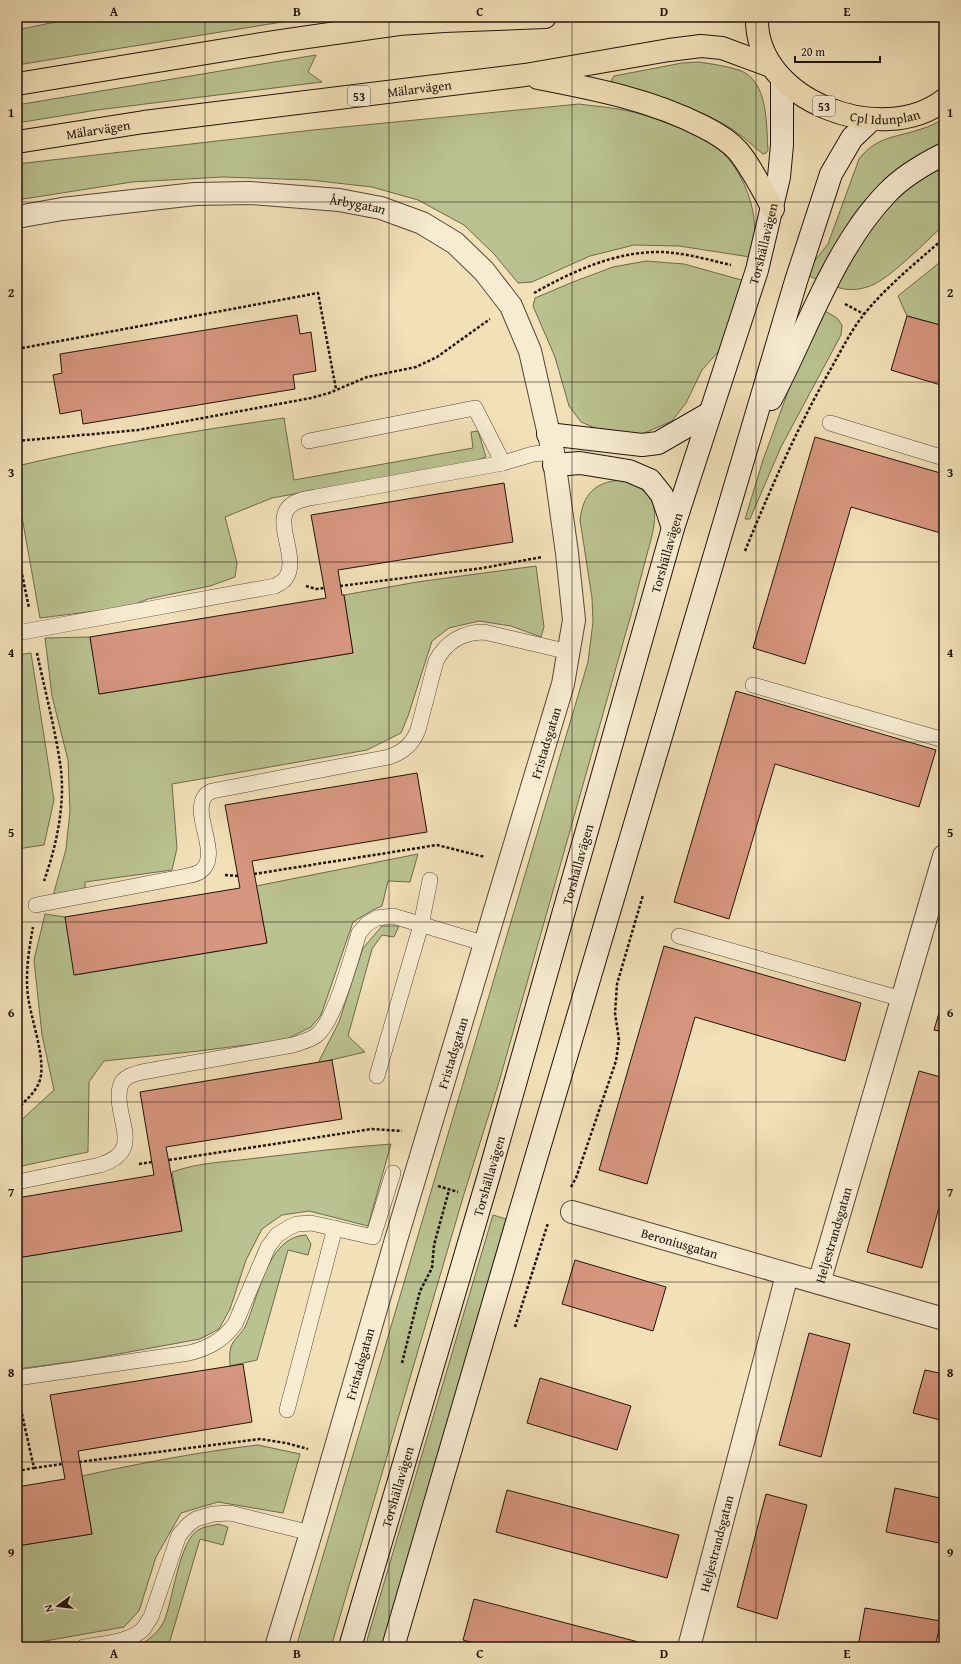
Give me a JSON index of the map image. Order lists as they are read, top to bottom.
{
  "streets": {
    "main road": [
      "Mälarvägen",
      "53",
      "Cpl Idunplan",
      "Årbygatan",
      "Torshällavägen",
      "Fristadsgatan",
      "Heljestrandsgatan",
      "Beroniusgatan"
    ]
  },
  "crossings": [
    ["Mälarvägen", "53"],
    ["Mälarvägen", "Cpl Idunplan"],
    ["Mälarvägen", "Torshällavägen"],
    ["53", "Torshällavägen"],
    ["Cpl Idunplan", "Torshällavägen"],
    ["Årbygatan", "Fristadsgatan"],
    ["Heljestrandsgatan", "Beroniusgatan"]
  ],
  "scale_bar": "20 m",
  "north": "left",
  "grid": {
    "columns": [
      "A",
      "B",
      "C",
      "D",
      "E"
    ],
    "rows": [
      "1",
      "2",
      "3",
      "4",
      "5",
      "6",
      "7",
      "8",
      "9"
    ]
  }
}
